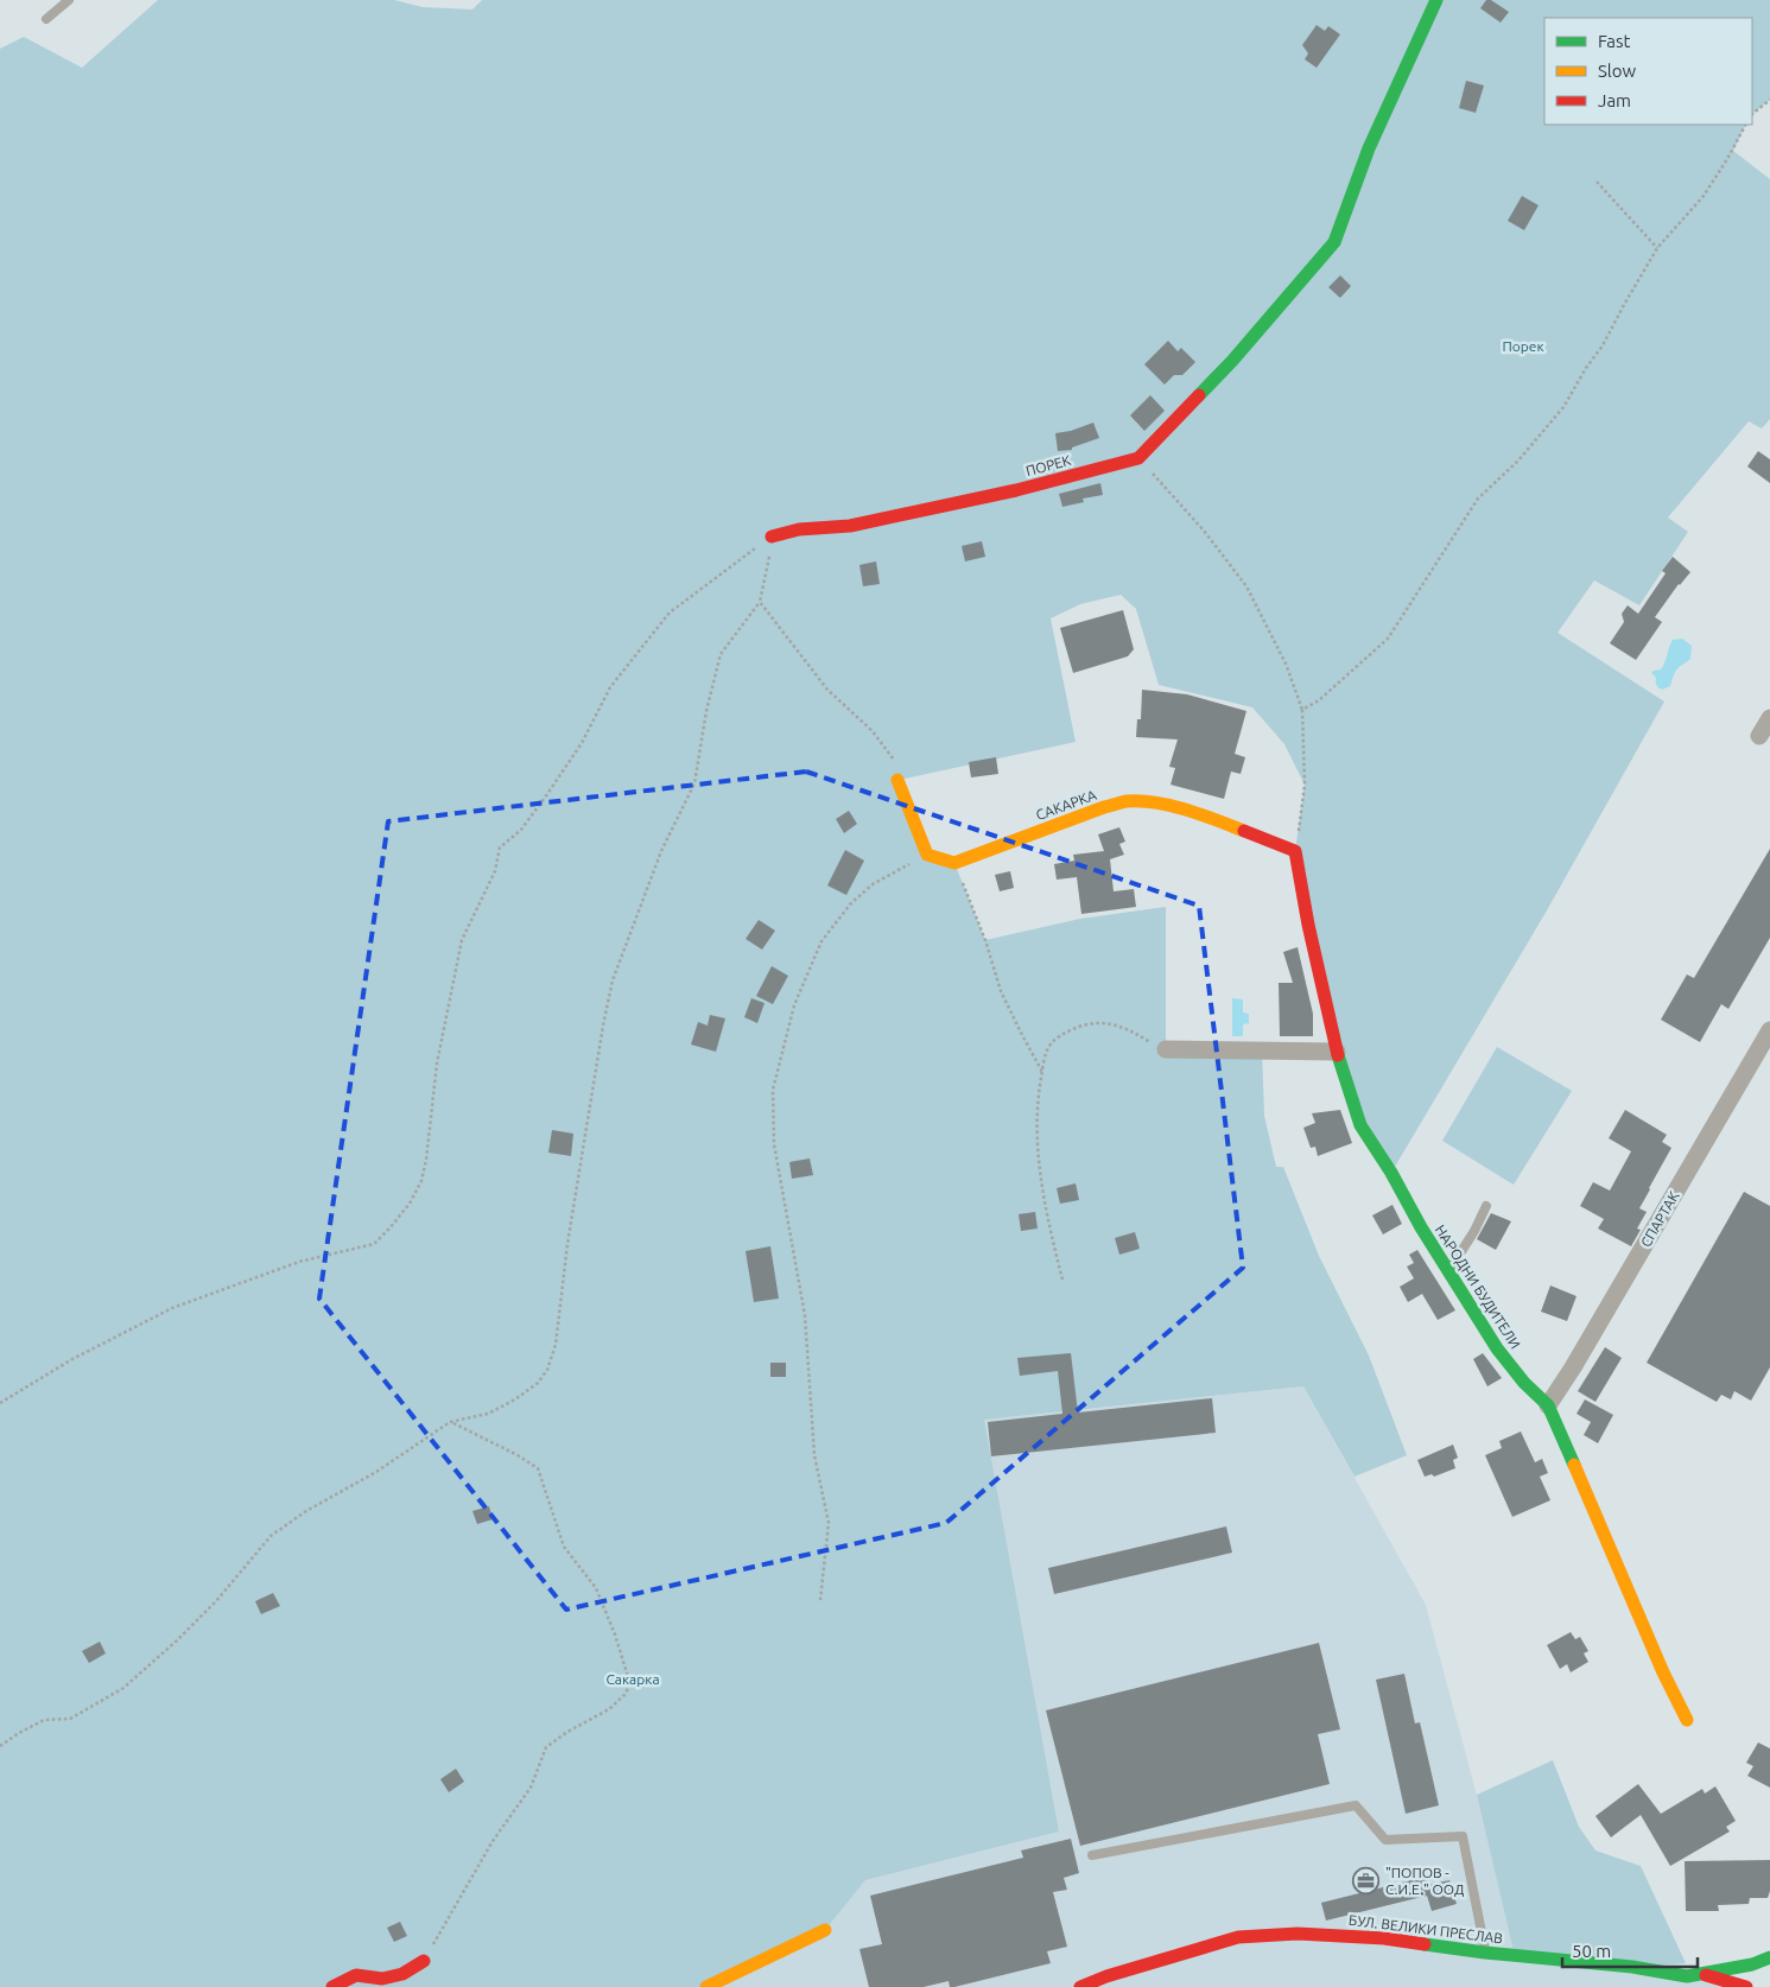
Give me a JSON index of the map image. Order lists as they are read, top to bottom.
{
  "streets": {
    "street": [
      "ПОРЕК",
      "САКАРКА",
      "СПАРТАК",
      "НАРОДНИ БУДИТЕЛИ",
      "БУЛ. ВЕЛИКИ ПРЕСЛАВ"
    ]
  },
  "crossings": [
    ["САКАРКА", "НАРОДНИ БУДИТЕЛИ"],
    ["СПАРТАК", "НАРОДНИ БУДИТЕЛИ"]
  ],
  "parks": ["Порек", "Сакарка"],
  "places": {
    "office": ["\"ПОПОВ - С.И.Е.\" ООД"]
  },
  "legend": ["Fast", "Slow", "Jam"],
  "scale_bar": "50 m"
}
